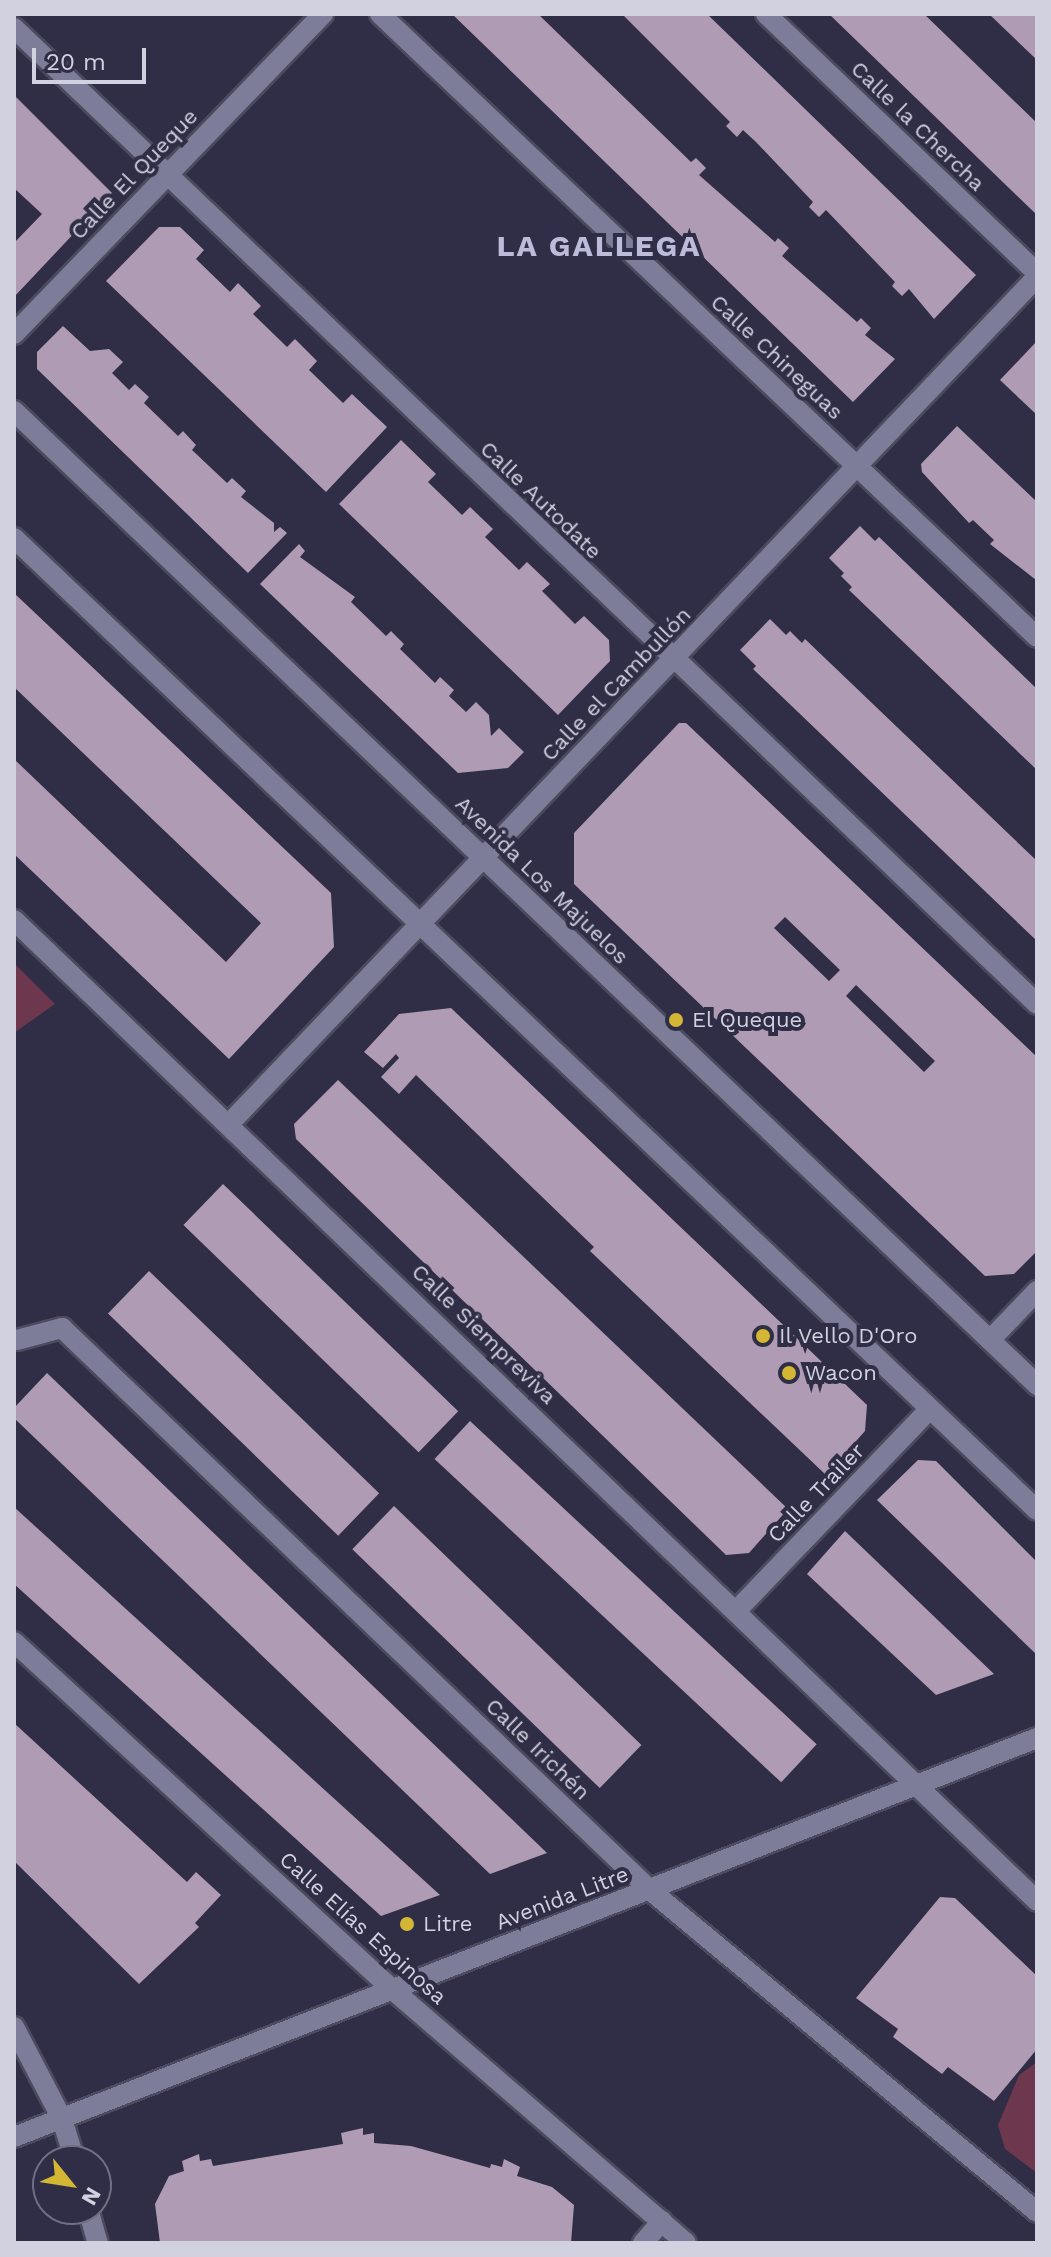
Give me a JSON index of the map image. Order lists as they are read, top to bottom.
{
  "streets": {
    "street": [
      "Calle la Chercha",
      "Calle El Queque",
      "Calle Chineguas",
      "Calle Autodate",
      "Calle el Cambullón",
      "Avenida Los Majuelos",
      "Calle Siempreviva",
      "Calle Trailer",
      "Calle Irichén",
      "Avenida Litre",
      "Calle Elías Espinosa"
    ]
  },
  "crossings": [
    ["Calle la Chercha", "Calle el Cambullón"],
    ["Calle El Queque", "Calle Autodate"],
    ["Calle Chineguas", "Calle el Cambullón"],
    ["Calle Autodate", "Calle el Cambullón"],
    ["Calle el Cambullón", "Avenida Los Majuelos"],
    ["Calle el Cambullón", "Calle Siempreviva"],
    ["Calle Siempreviva", "Calle Trailer"],
    ["Calle Siempreviva", "Avenida Litre"],
    ["Calle Irichén", "Avenida Litre"],
    ["Avenida Litre", "Calle Elías Espinosa"]
  ],
  "districts": ["LA GALLEGA"],
  "places": [
    "El Queque",
    "Il Vello D'Oro",
    "Wacon",
    "Litre"
  ],
  "scale_bar": "20 m",
  "north": "bottom right"
}
